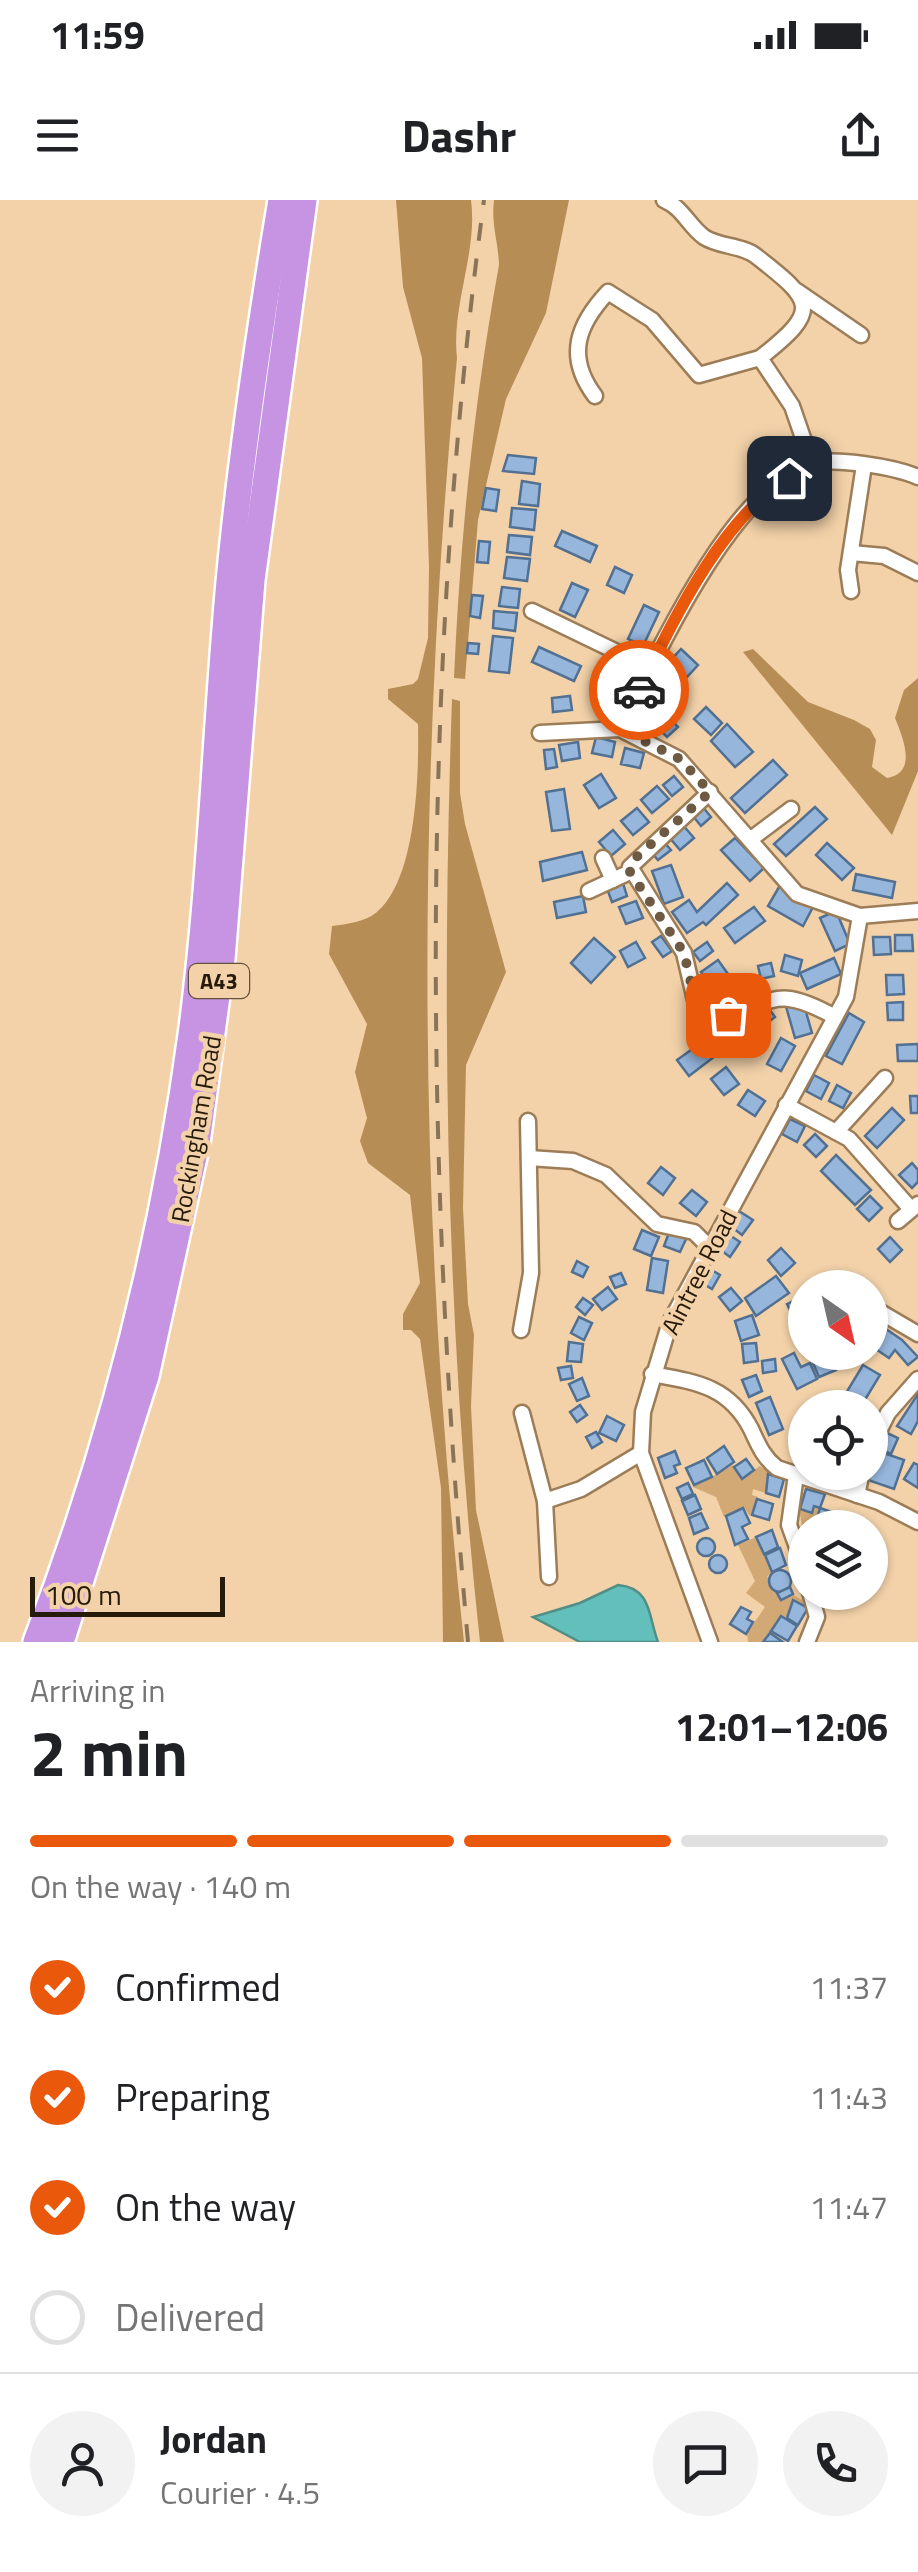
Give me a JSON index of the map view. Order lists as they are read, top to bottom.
{
  "streets": {
    "highway": ["A43", "Rockingham Road"],
    "street": ["Aintree Road"]
  },
  "crossings": [
    ["A43", "Rockingham Road"]
  ],
  "scale_bar": "100 m",
  "north": "bottom right",
  "page": {
    "status": "11:59",
    "header": "Dashr",
    "scale": "100 m",
    "heading": ["2 min", "Arriving in", "12:01–12:06"],
    "panel": ["Jordan", "Courier · 4.5"],
    "bar": "On the way · 140 m",
    "list": [
      ["Confirmed", "11:37"],
      ["Preparing", "11:43"],
      ["On the way", "11:47"],
      "Delivered"
    ]
  }
}
